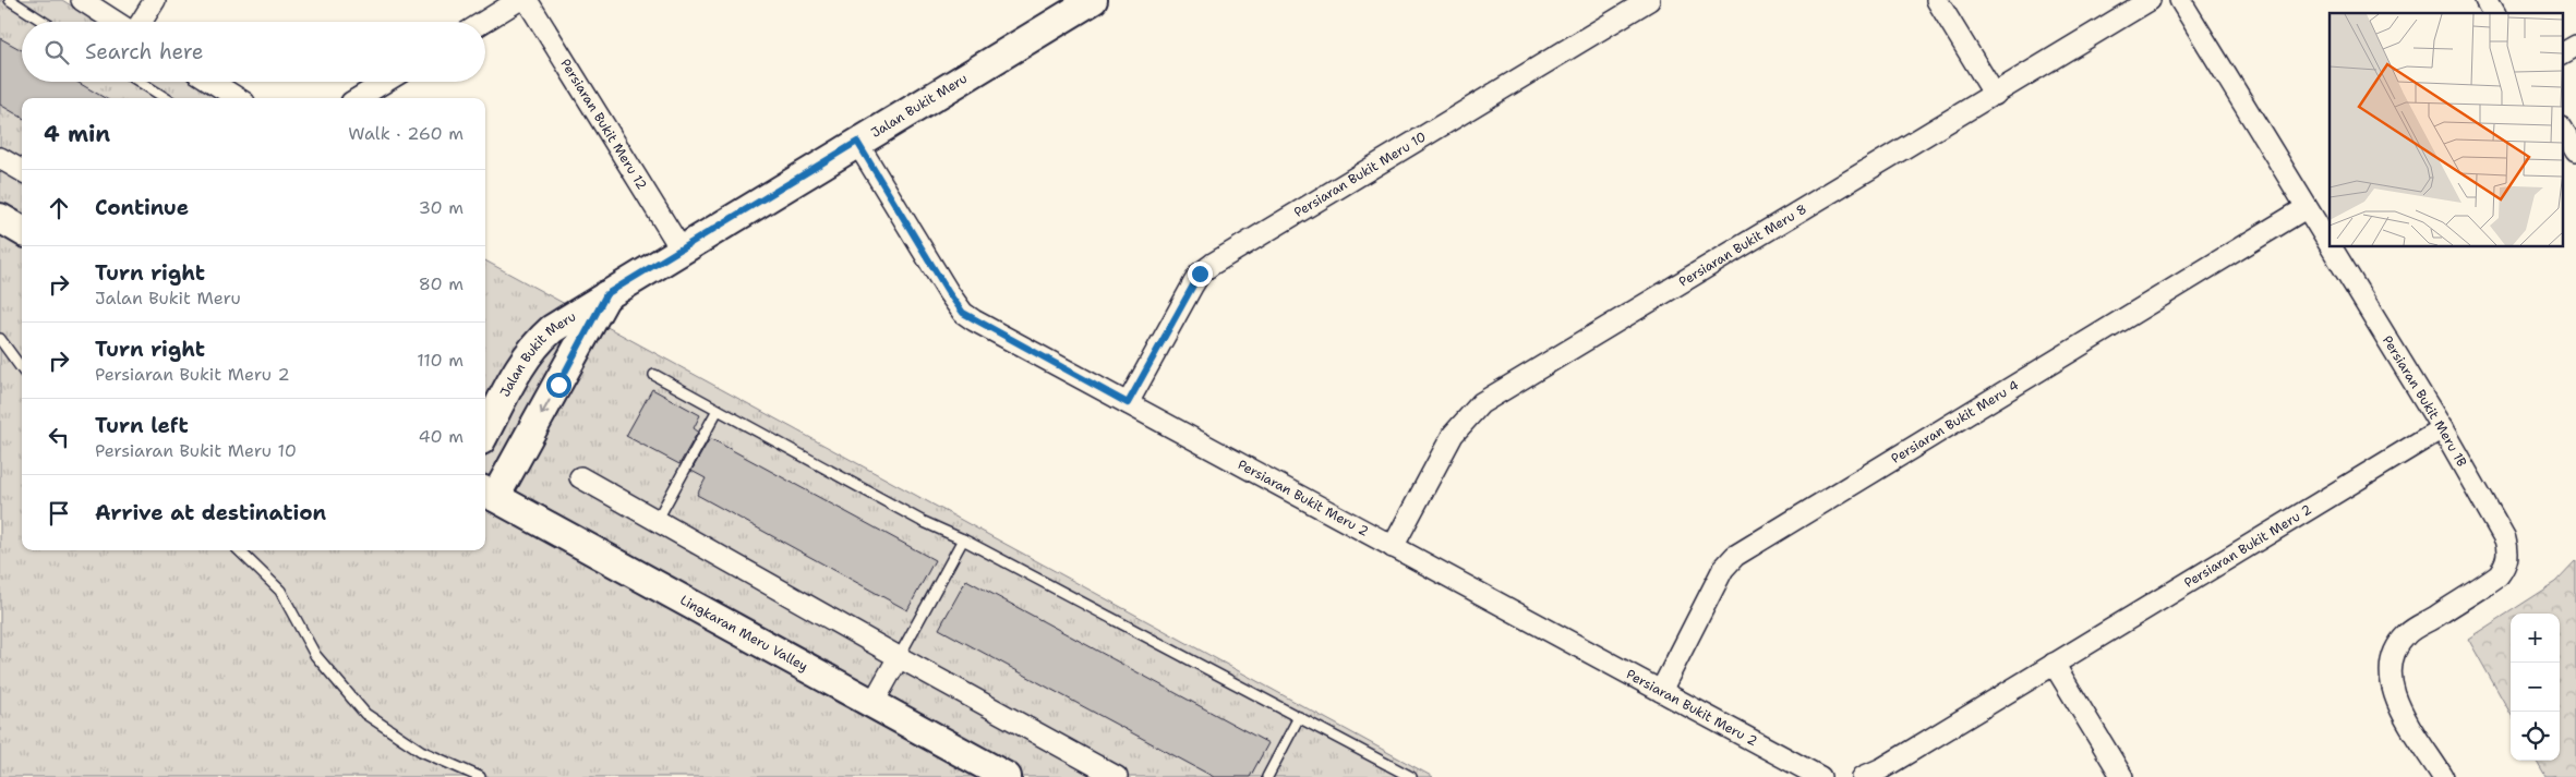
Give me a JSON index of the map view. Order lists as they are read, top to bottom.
{
  "streets": {
    "street": [
      "Jalan Bukit Meru",
      "Persiaran Bukit Meru 12",
      "Persiaran Bukit Meru 10",
      "Persiaran Bukit Meru 8",
      "Persiaran Bukit Meru 1B",
      "Persiaran Bukit Meru 4",
      "Persiaran Bukit Meru 2",
      "Lingkaran Meru Valley"
    ]
  },
  "crossings": [
    ["Jalan Bukit Meru", "Persiaran Bukit Meru 12"],
    ["Jalan Bukit Meru", "Persiaran Bukit Meru 2"],
    ["Persiaran Bukit Meru 10", "Persiaran Bukit Meru 2"],
    ["Persiaran Bukit Meru 8", "Persiaran Bukit Meru 2"],
    ["Persiaran Bukit Meru 1B", "Persiaran Bukit Meru 4"],
    ["Persiaran Bukit Meru 1B", "Persiaran Bukit Meru 2"],
    ["Persiaran Bukit Meru 4", "Persiaran Bukit Meru 2"]
  ],
  "page": {
    "search": "Search here",
    "heading": ["4 min", "Walk · 260 m"],
    "list": [
      ["Continue", "30 m"],
      ["Turn right", "Jalan Bukit Meru", "80 m"],
      ["Turn right", "Persiaran Bukit Meru 2", "110 m"],
      ["Turn left", "Persiaran Bukit Meru 10", "40 m"],
      "Arrive at destination"
    ],
    "map_buttons": ["+", "−"]
  }
}
